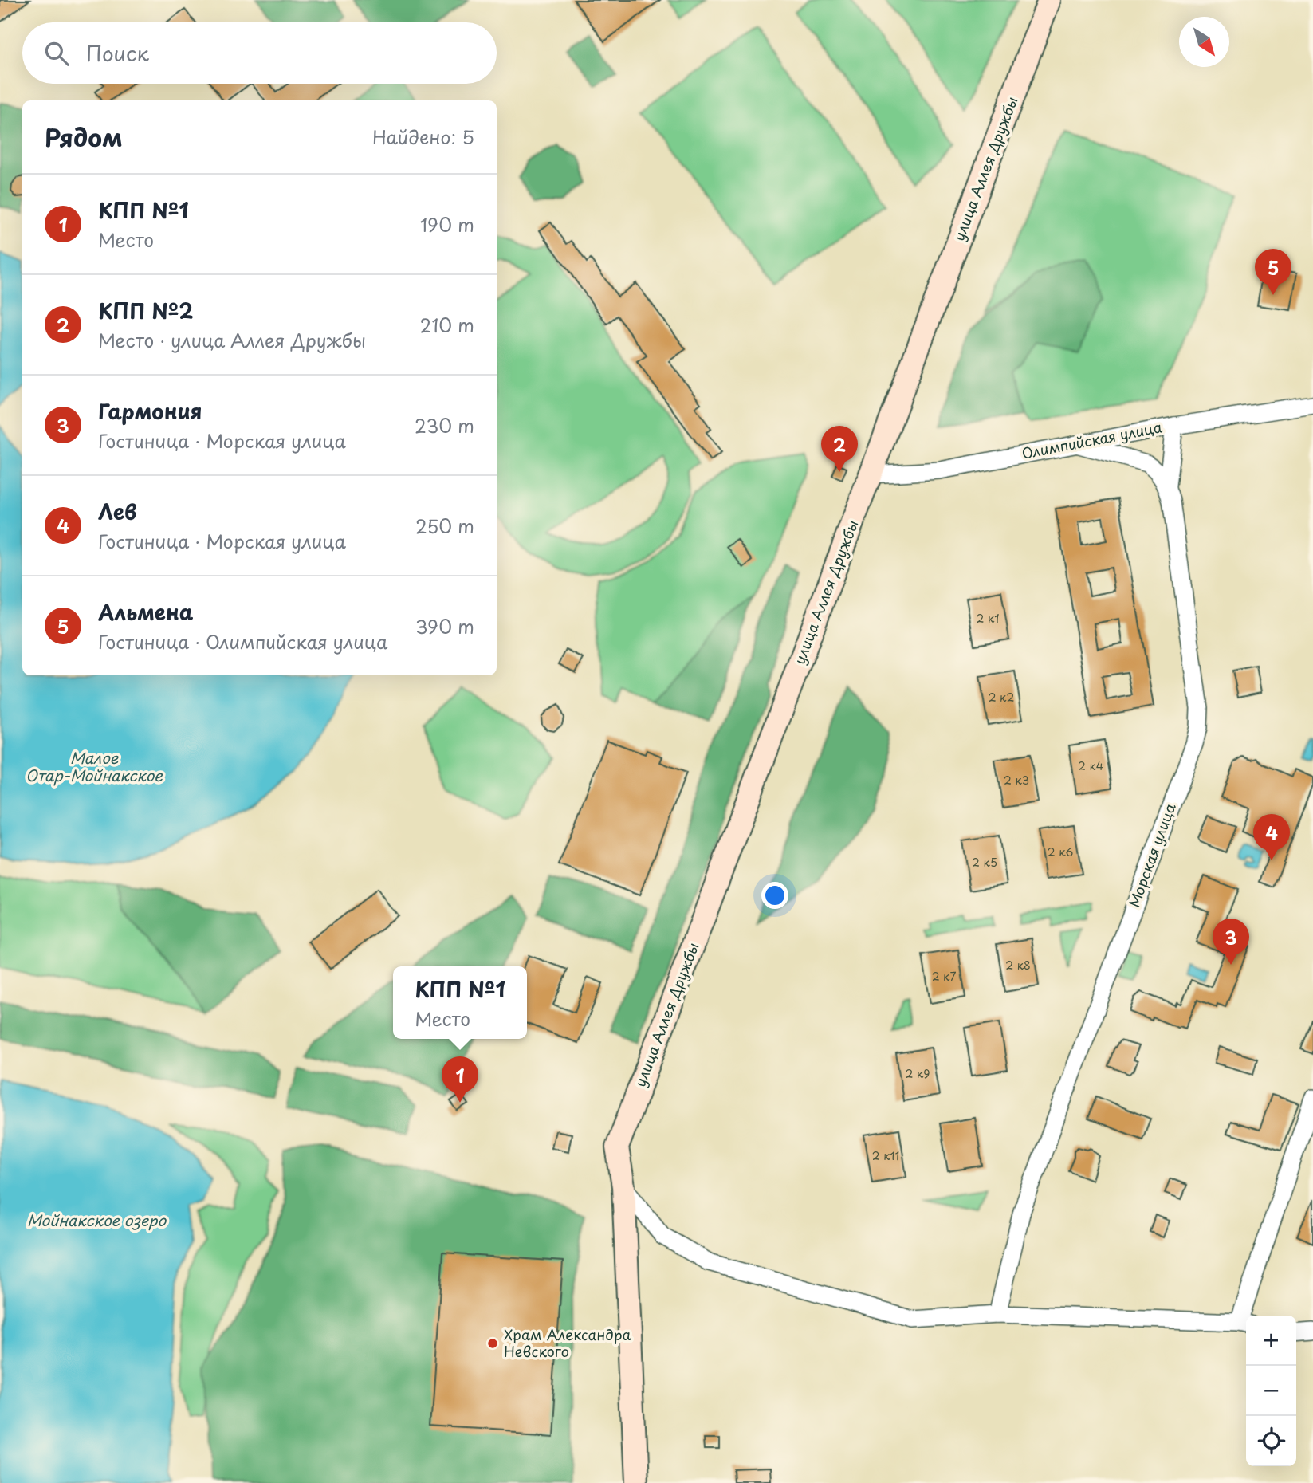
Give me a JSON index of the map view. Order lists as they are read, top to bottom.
{
  "streets": {
    "main road": ["улица Аллея Дружбы"],
    "street": ["Олимпийская улица", "Морская улица"]
  },
  "crossings": [
    ["улица Аллея Дружбы", "Олимпийская улица"],
    ["Олимпийская улица", "Морская улица"]
  ],
  "water": ["Малое Отар-Мойнакское", "Мойнакское озеро"],
  "places": ["Храм Александра Невского"],
  "house_numbers": [
    "2 к1",
    "2 к2",
    "2 к4",
    "2 к3",
    "2 к6",
    "2 к5",
    "2 к8",
    "2 к7",
    "2 к9",
    "2 к11"
  ],
  "north": "bottom right",
  "page": {
    "search": "Поиск",
    "heading": ["Рядом", "Найдено: 5"],
    "list": [
      {
        "mark": "1",
        "name": "КПП №1",
        "note": "Место",
        "value": "190 m"
      },
      {
        "mark": "2",
        "name": "КПП №2",
        "note": "Место · улица Аллея Дружбы",
        "value": "210 m"
      },
      {
        "mark": "3",
        "name": "Гармония",
        "note": "Гостиница · Морская улица",
        "value": "230 m"
      },
      {
        "mark": "4",
        "name": "Лев",
        "note": "Гостиница · Морская улица",
        "value": "250 m"
      },
      {
        "mark": "5",
        "name": "Альмена",
        "note": "Гостиница · Олимпийская улица",
        "value": "390 m"
      }
    ],
    "pins": [
      "5",
      "2",
      "4",
      "3",
      "1"
    ],
    "popup": ["КПП №1", "Место"],
    "map_buttons": ["+", "−"]
  }
}
